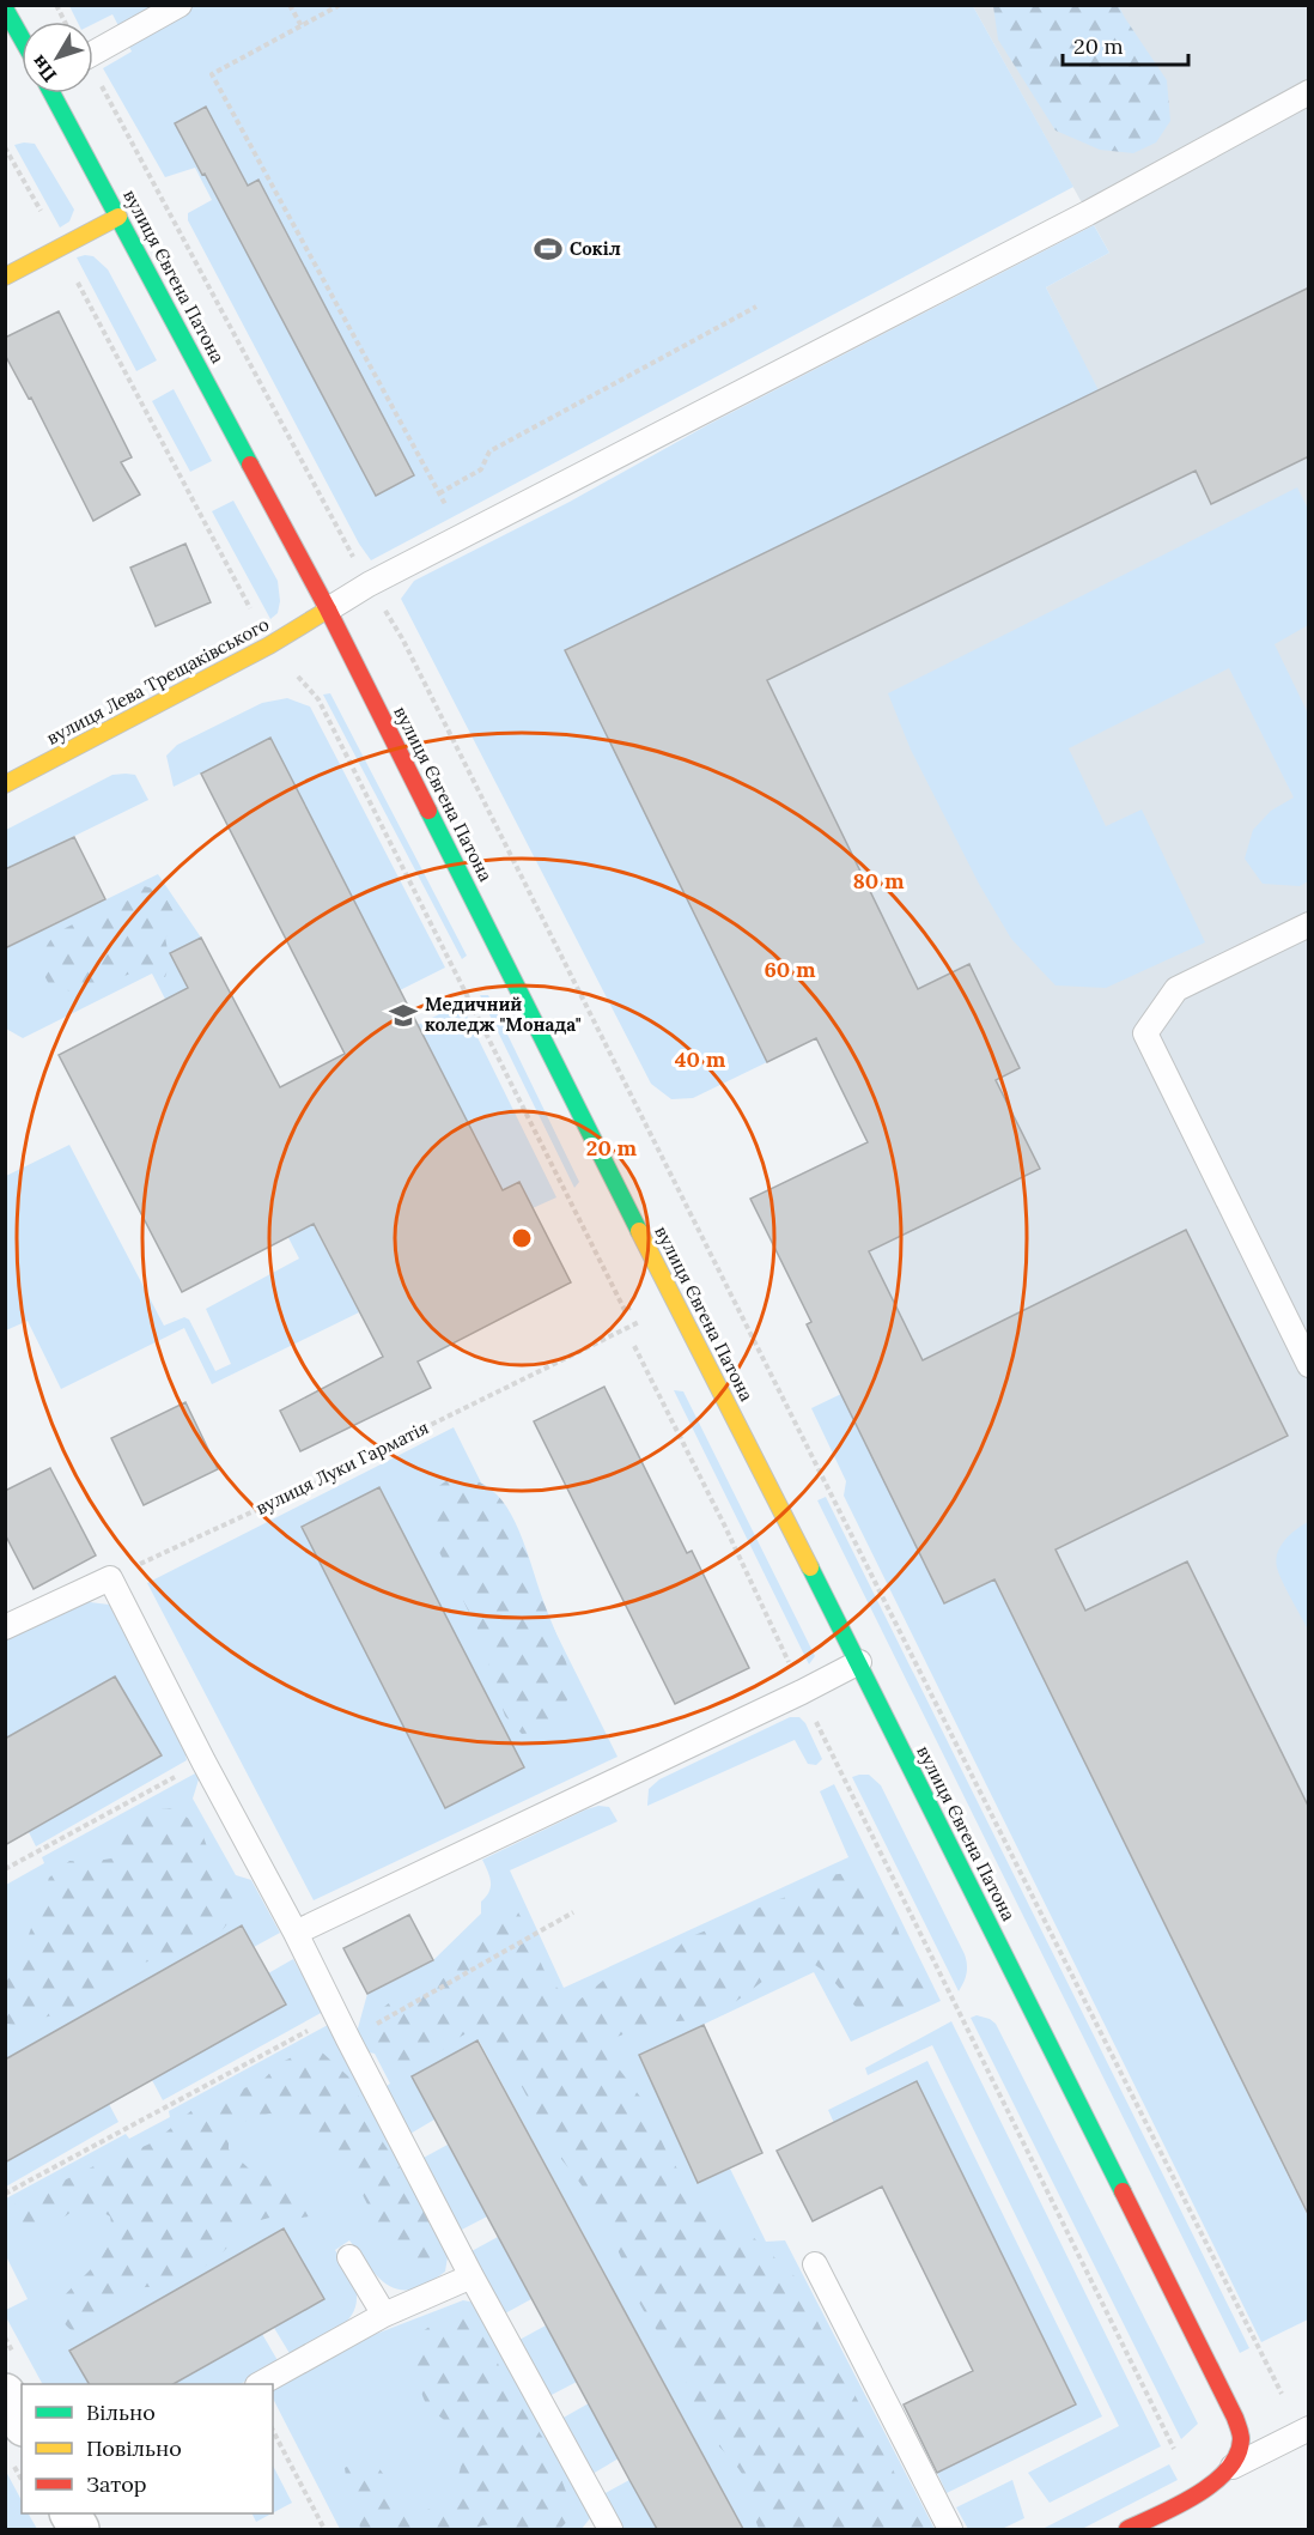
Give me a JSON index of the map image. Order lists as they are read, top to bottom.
{
  "streets": {
    "street": ["вулиця Євгена Патона", "вулиця Лева Трещаківського"],
    "path": ["вулиця Луки Гарматія"]
  },
  "crossings": [
    ["вулиця Євгена Патона", "вулиця Лева Трещаківського"],
    ["вулиця Євгена Патона", "вулиця Луки Гарматія"]
  ],
  "places": {
    "sports": ["Сокіл"],
    "school or university": ["Медичний коледж \"Монада\""]
  },
  "legend": ["Вільно", "Повільно", "Затор"],
  "scale_bar": "20 m",
  "north": "bottom left",
  "rings": [
    "80 m",
    "60 m",
    "40 m",
    "20 m"
  ]
}
